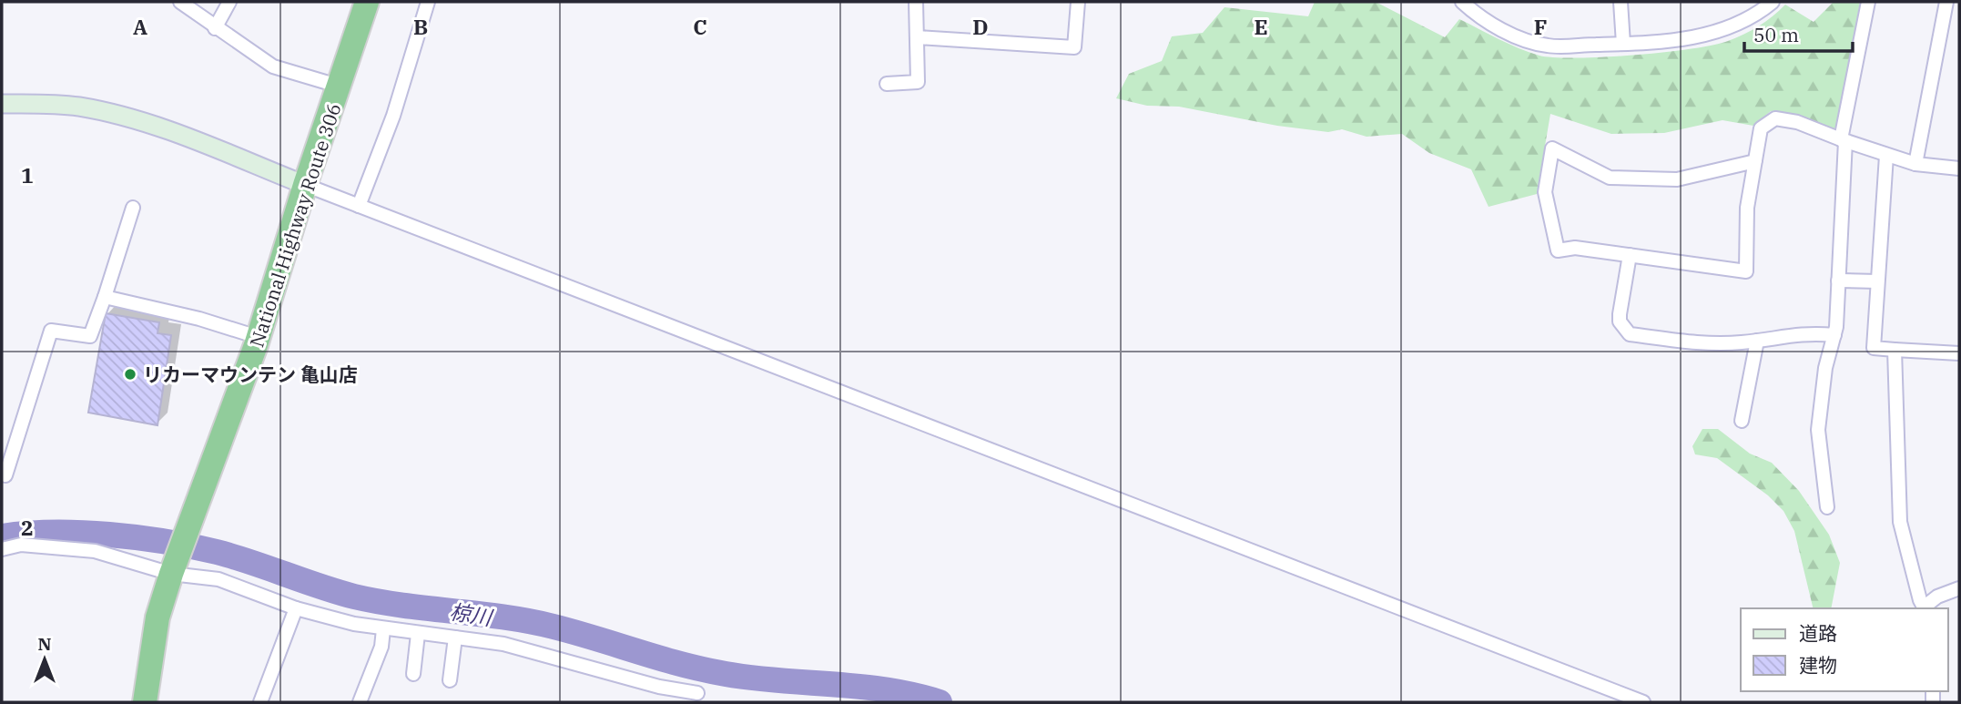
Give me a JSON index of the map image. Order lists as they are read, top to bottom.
{
  "streets": {
    "highway": ["National Highway Route 306"]
  },
  "water": ["椋川"],
  "places": ["リカーマウンテン 亀山店"],
  "legend": ["道路", "建物"],
  "scale_bar": "50 m",
  "north": "top",
  "grid": {
    "columns": [
      "A",
      "B",
      "C",
      "D",
      "E",
      "F"
    ],
    "rows": ["1", "2"]
  }
}
